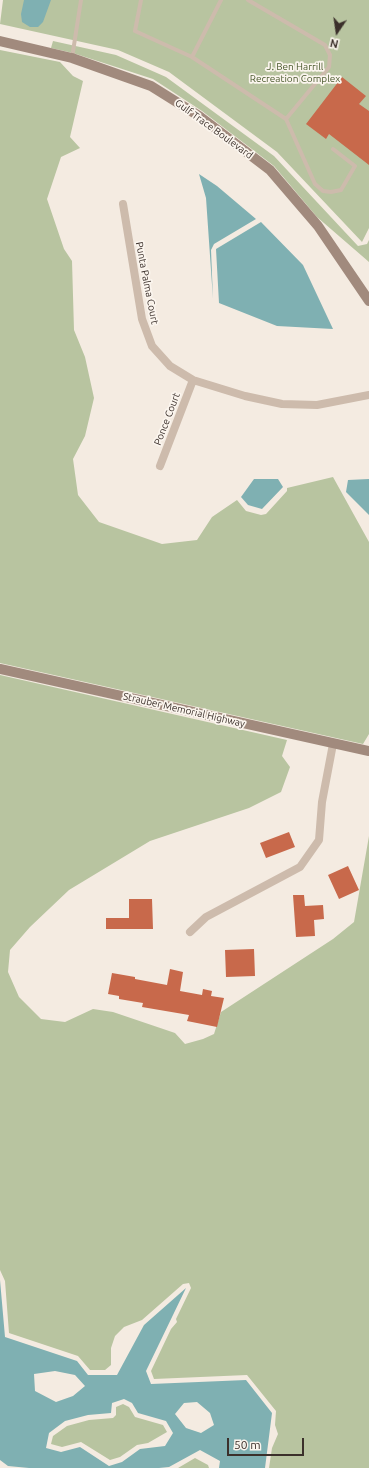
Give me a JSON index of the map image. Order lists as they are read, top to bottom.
{
  "streets": {
    "street": [
      "Gulf Trace Boulevard",
      "Punta Palma Court",
      "Ponce Court",
      "Strauber Memorial Highway"
    ]
  },
  "crossings": [
    ["Punta Palma Court", "Ponce Court"]
  ],
  "parks": ["J. Ben Harrill Recreation Complex"],
  "scale_bar": "50 m",
  "north": "bottom"
}
